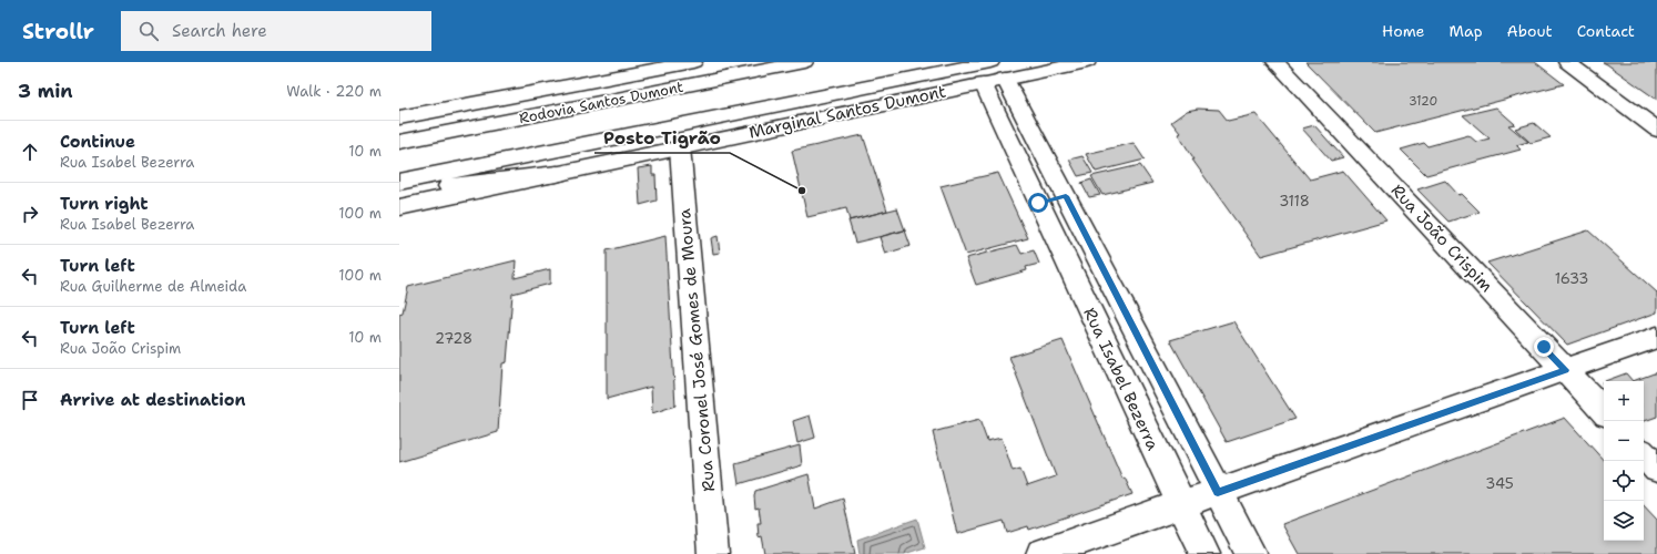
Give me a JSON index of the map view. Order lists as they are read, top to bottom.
{
  "streets": {
    "main road": [
      "Rodovia Santos Dumont",
      "Marginal Santos Dumont",
      "Rua João Crispim",
      "Rua Coronel José Gomes de Moura",
      "Rua Isabel Bezerra"
    ]
  },
  "crossings": [
    ["Marginal Santos Dumont", "Rua Coronel José Gomes de Moura"],
    ["Marginal Santos Dumont", "Rua Isabel Bezerra"]
  ],
  "places": ["Posto Tigrão"],
  "house_numbers": [
    "3120",
    "3118",
    "1633",
    "2728",
    "345"
  ],
  "page": {
    "header": "Strollr",
    "search": "Search here",
    "nav": [
      "Home",
      "Map",
      "About",
      "Contact"
    ],
    "heading": ["3 min", "Walk · 220 m"],
    "list": [
      ["Continue", "Rua Isabel Bezerra", "10 m"],
      ["Turn right", "Rua Isabel Bezerra", "100 m"],
      ["Turn left", "Rua Guilherme de Almeida", "100 m"],
      ["Turn left", "Rua João Crispim", "10 m"],
      "Arrive at destination"
    ],
    "map_buttons": ["+", "−"]
  }
}
